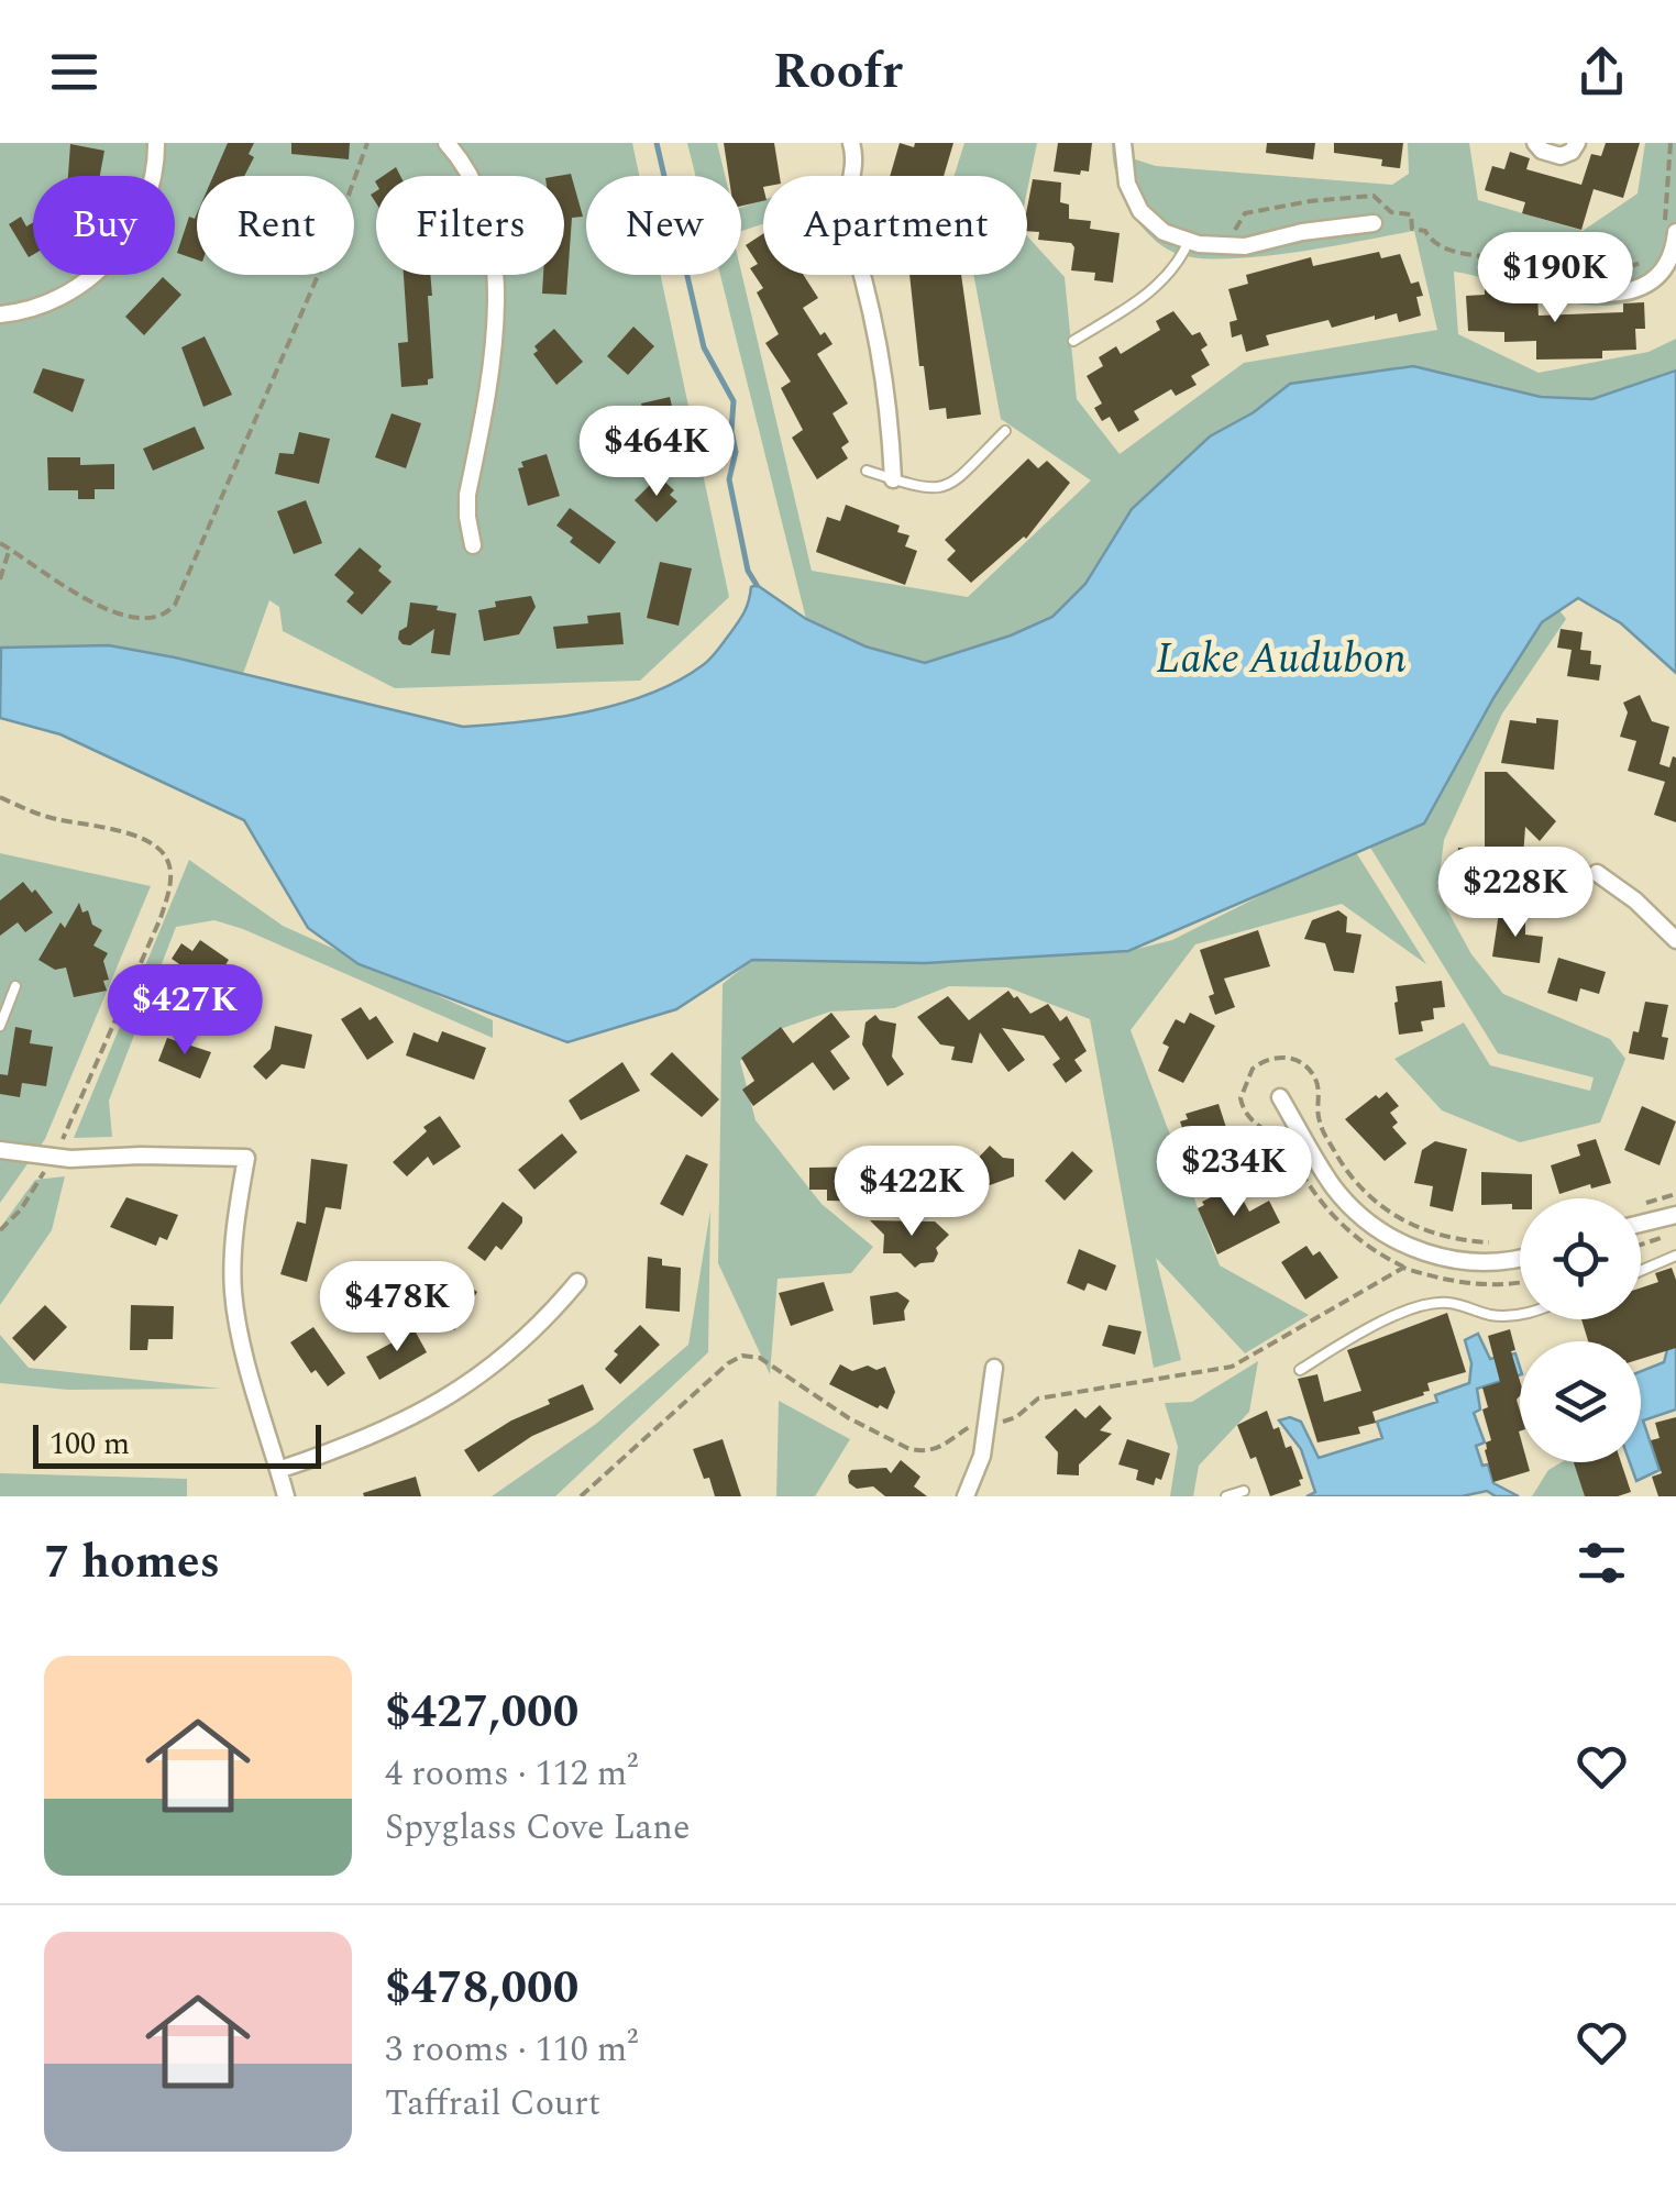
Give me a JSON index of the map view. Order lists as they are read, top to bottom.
{
  "water": ["Lake Audubon"],
  "scale_bar": "100 m",
  "page": {
    "header": "Roofr",
    "chip": [
      "Buy",
      "Rent",
      "Filters",
      "New",
      "Apartment"
    ],
    "price": [
      "$190K",
      "$464K",
      "$228K",
      "$427K",
      "$234K",
      "$422K",
      "$478K"
    ],
    "scale": "100 m",
    "heading": "7 homes",
    "list": [
      {
        "name": "$427,000",
        "note": "4 rooms · 112 m² · Spyglass Cove Lane"
      },
      {
        "name": "$478,000",
        "note": "3 rooms · 110 m² · Taffrail Court"
      }
    ]
  }
}
